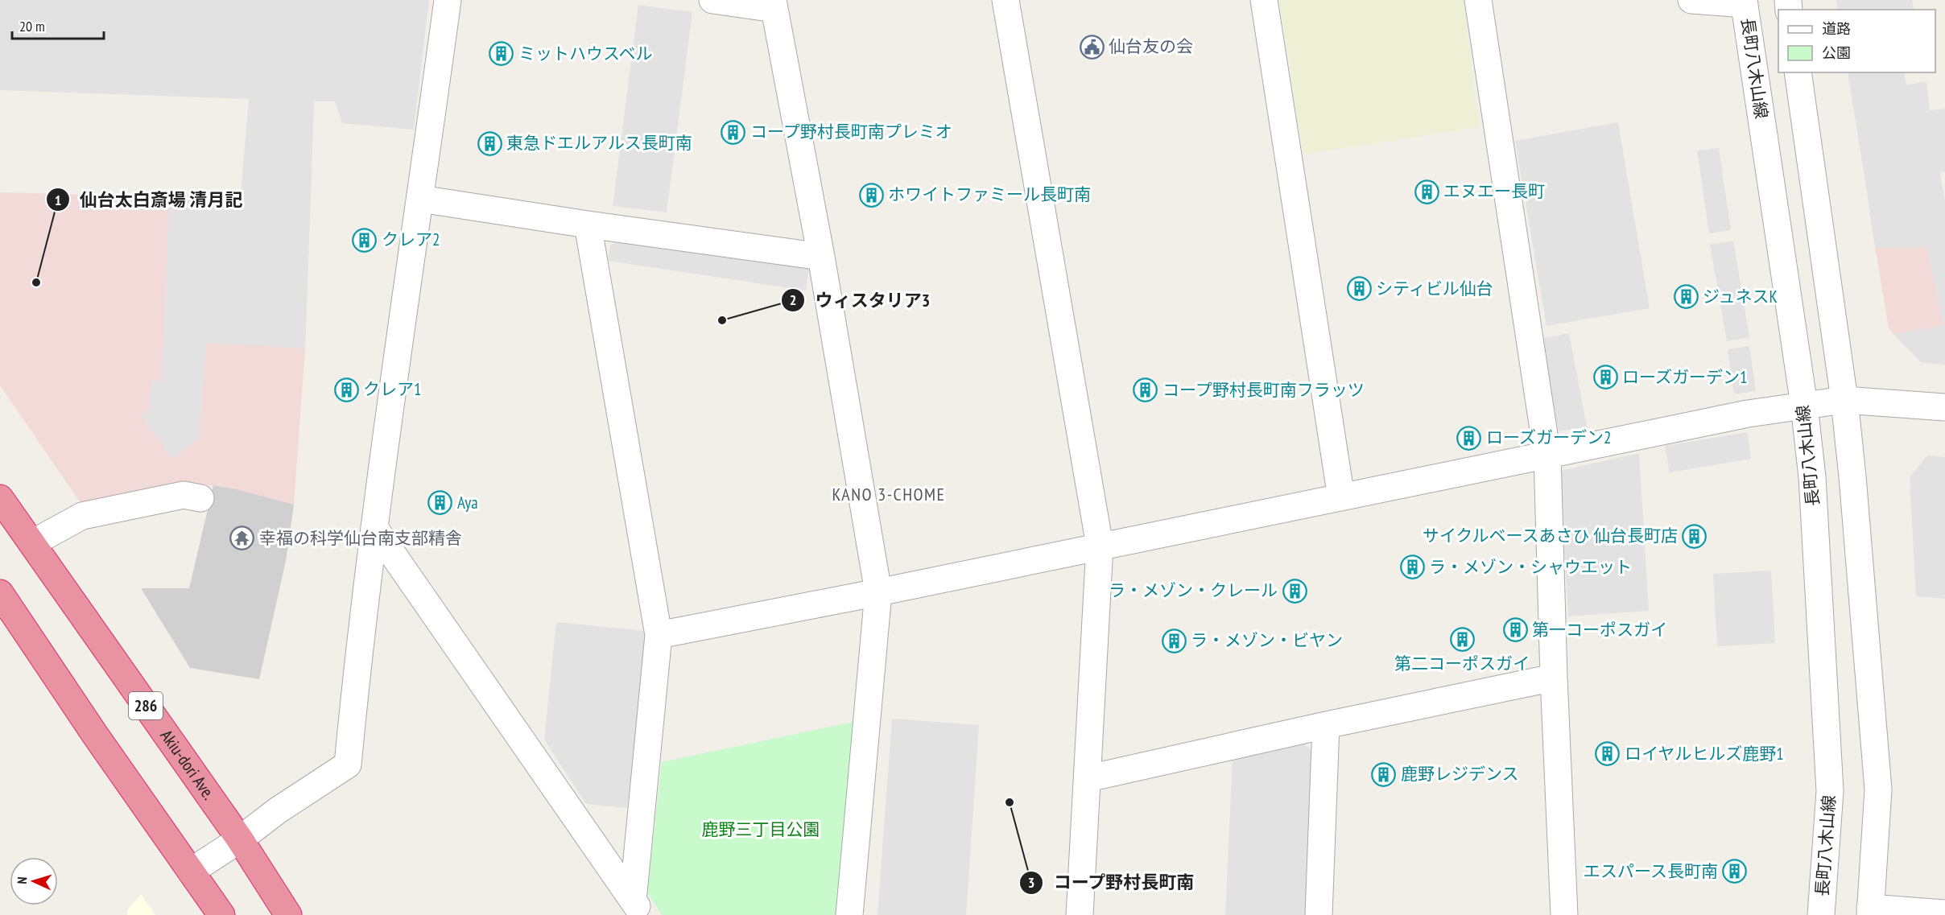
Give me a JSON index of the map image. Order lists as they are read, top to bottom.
{
  "streets": {
    "highway": ["286", "Akiu-dori Ave."],
    "street": ["長町八木山線"]
  },
  "districts": ["KANO 3-CHOME"],
  "parks": ["鹿野三丁目公園"],
  "places": {
    "public building": ["仙台友の会"],
    "building": [
      "ミットハウスベル",
      "コープ野村長町南プレミオ",
      "東急ドエルアルス長町南",
      "エヌエー長町",
      "ホワイトファミール長町南",
      "クレア2",
      "シティビル仙台",
      "ジュネスK",
      "ローズガーデン1",
      "クレア1",
      "コープ野村長町南フラッツ",
      "ローズガーデン2",
      "Aya",
      "サイクルベースあさひ 仙台長町店",
      "ラ・メゾン・シャウエット",
      "ラ・メゾン・クレール",
      "第一コーポスガイ",
      "第二コーポスガイ",
      "ラ・メゾン・ビヤン",
      "ロイヤルヒルズ鹿野1",
      "鹿野レジデンス",
      "エスパース長町南"
    ],
    "other": ["仙台太白斎場 清月記", "ウィスタリア3", "コープ野村長町南"],
    "temple": ["幸福の科学仙台南支部精舎"]
  },
  "legend": ["道路", "公園"],
  "scale_bar": "20 m",
  "north": "left"
}
